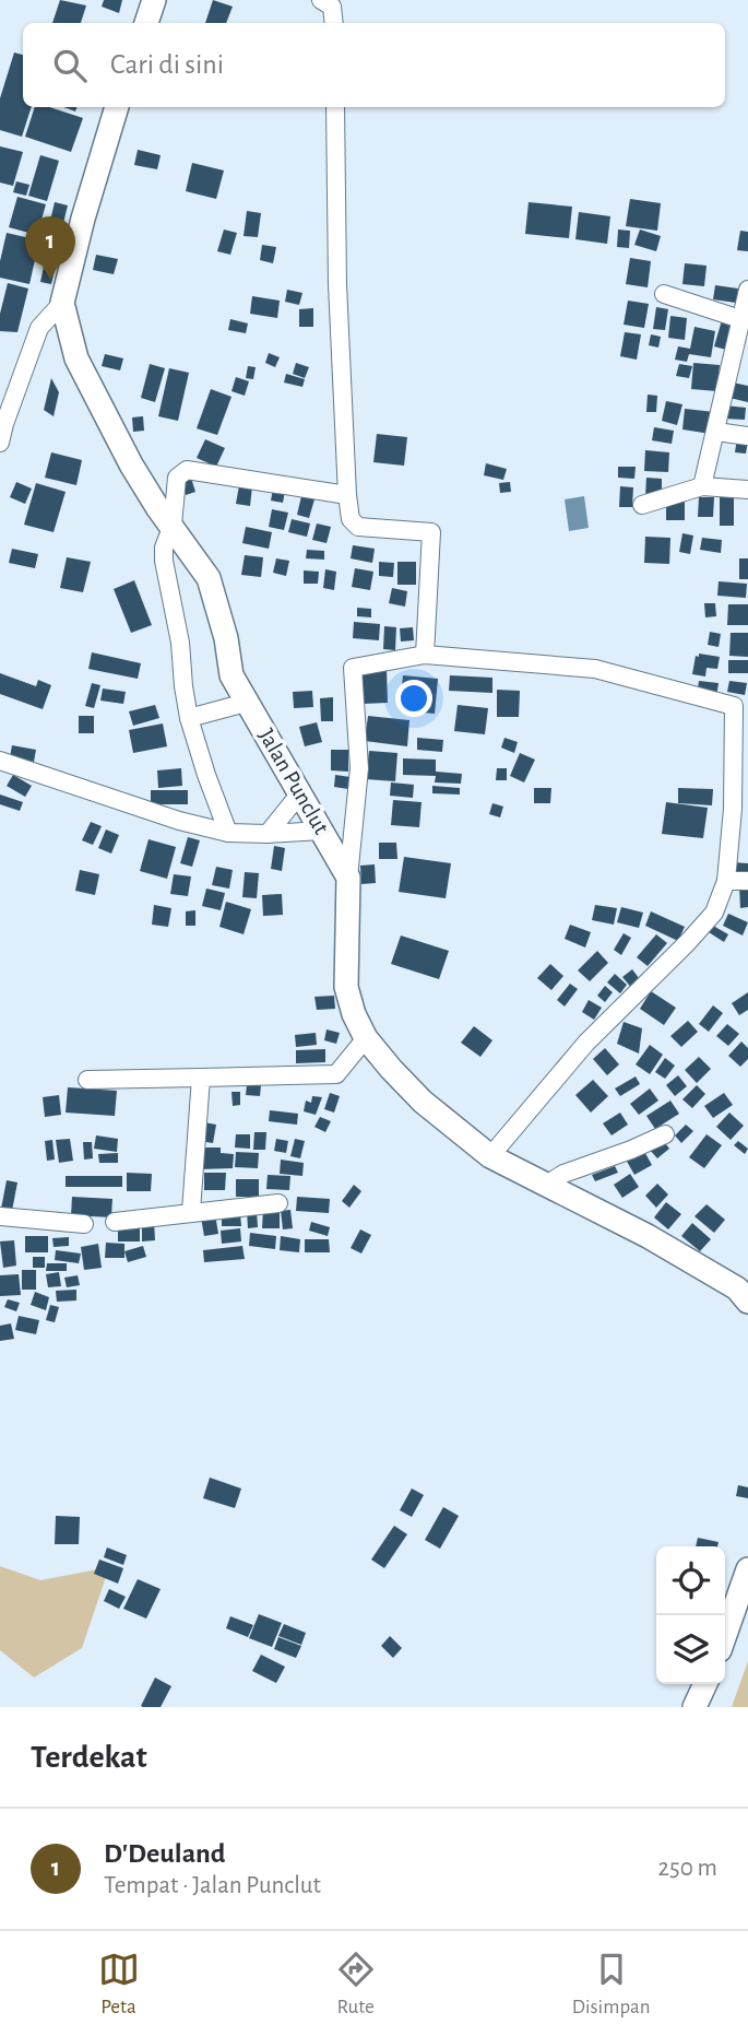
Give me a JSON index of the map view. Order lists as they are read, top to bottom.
{
  "streets": {
    "main road": ["Jalan Punclut"]
  },
  "page": {
    "search": "Cari di sini",
    "pins": "1",
    "heading": "Terdekat",
    "list": [
      {
        "mark": "1",
        "name": "D'Deuland",
        "note": "Tempat · Jalan Punclut",
        "value": "250 m"
      }
    ],
    "nav": ["Peta", "Rute", "Disimpan"]
  }
}
